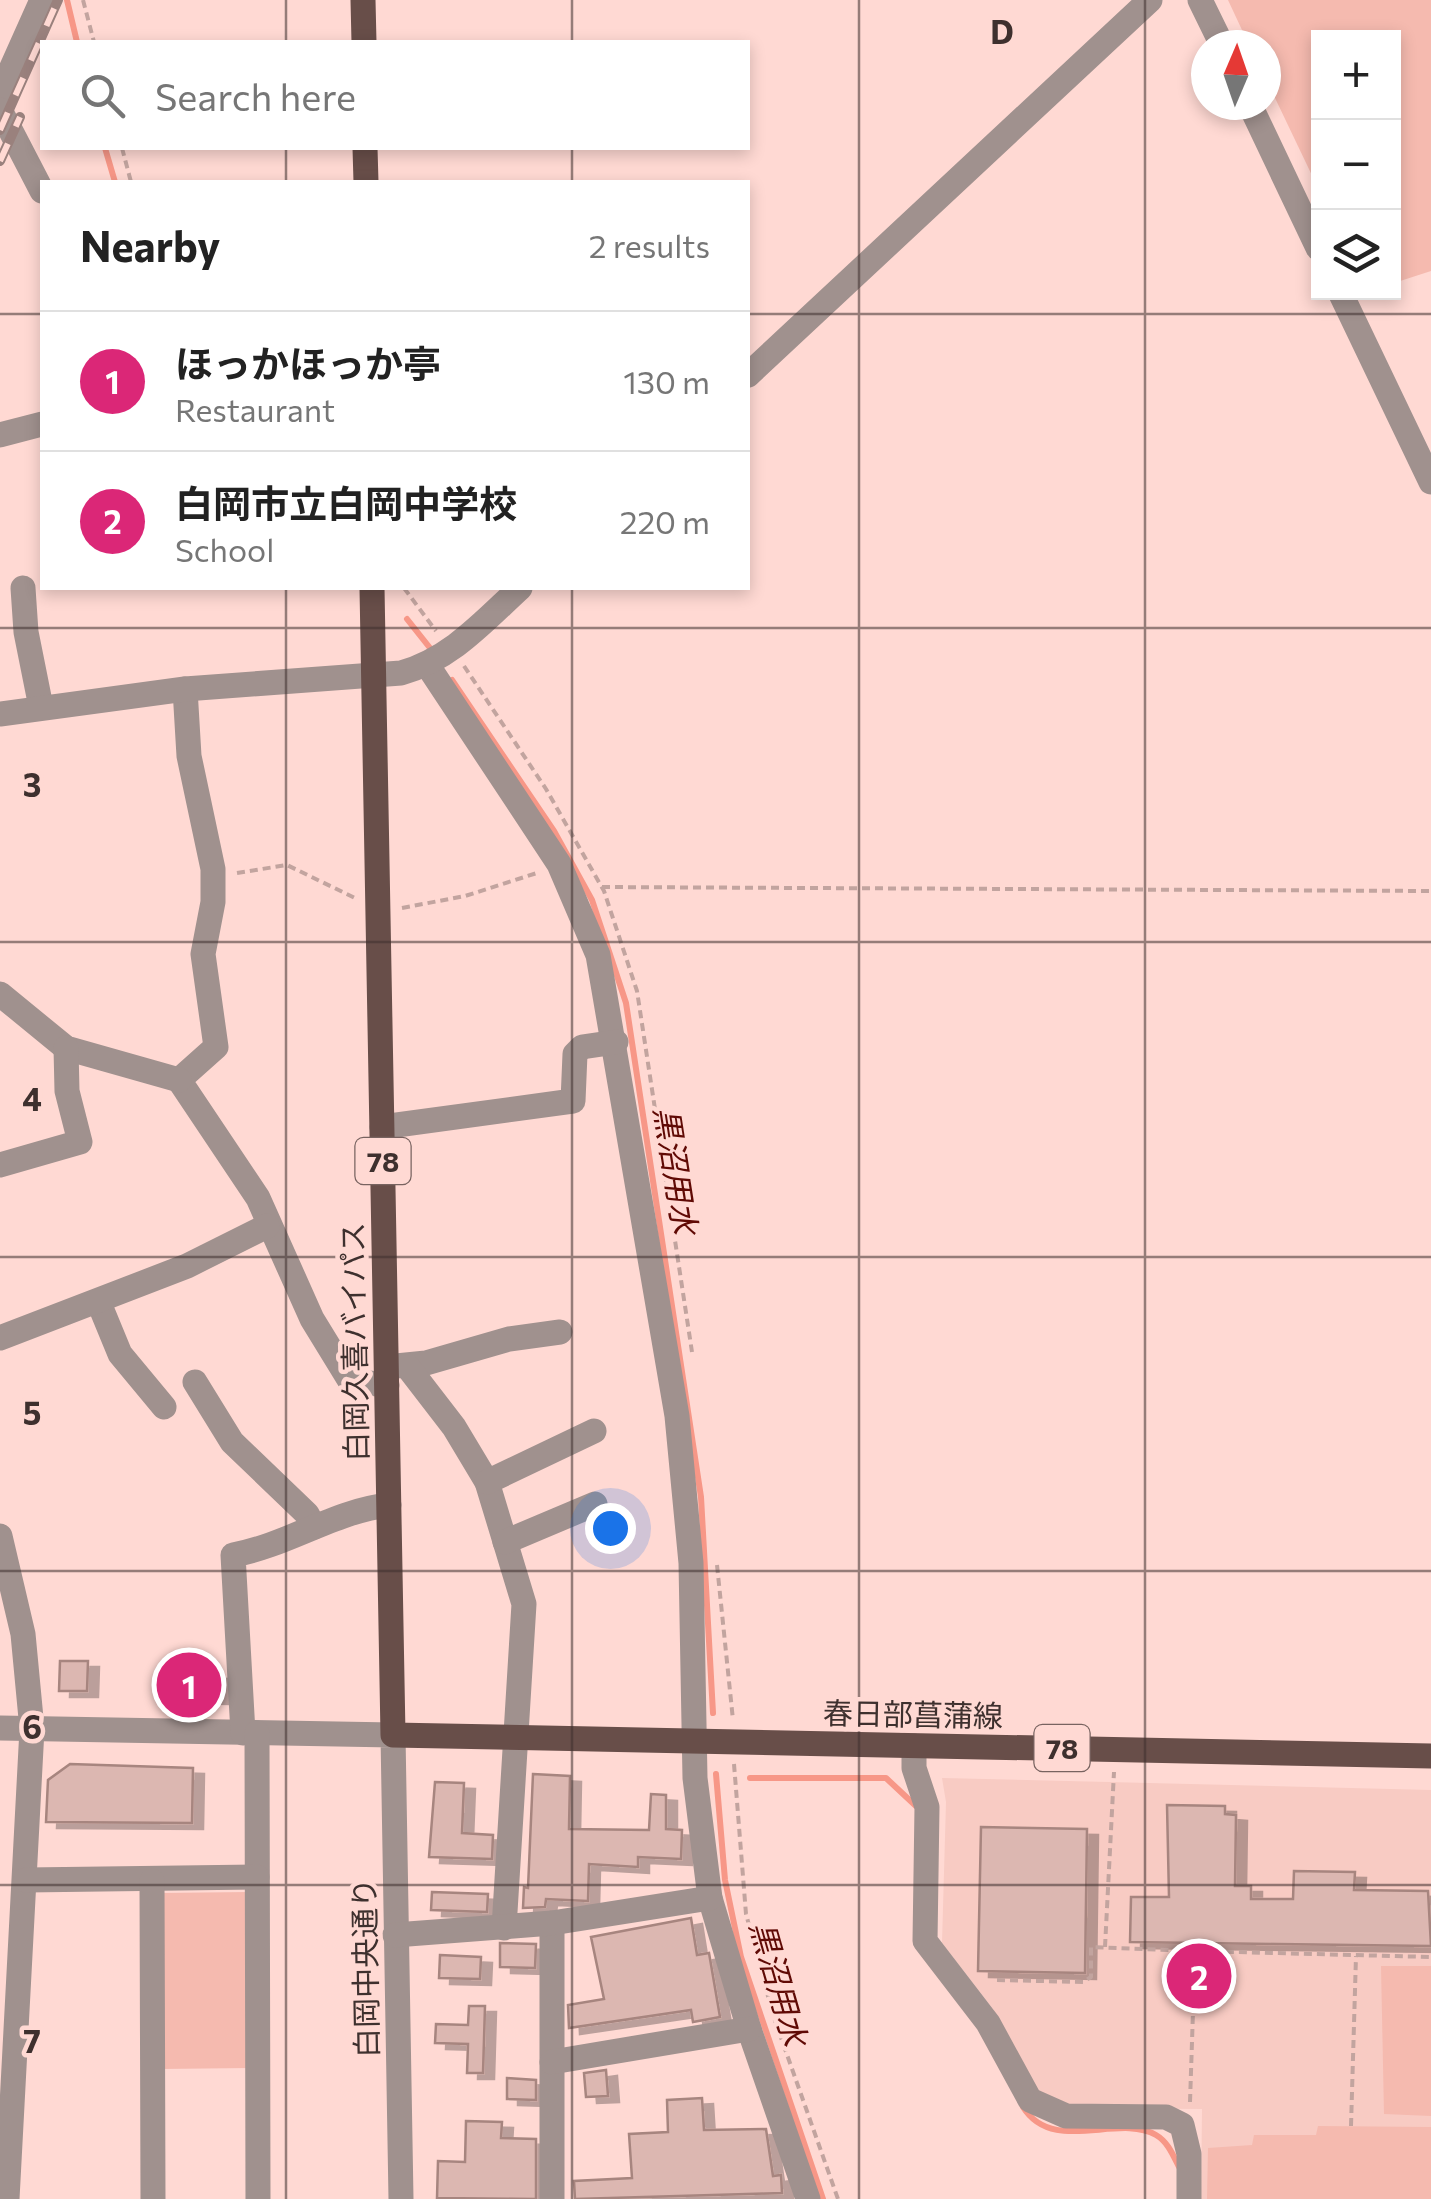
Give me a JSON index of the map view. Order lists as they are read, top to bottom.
{
  "streets": {
    "main road": ["78", "白岡久喜バイパス", "春日部菖蒲線"],
    "street": ["白岡中央通り"]
  },
  "crossings": [
    ["白岡久喜バイパス", "春日部菖蒲線"],
    ["白岡久喜バイパス", "白岡中央通り"],
    ["春日部菖蒲線", "白岡中央通り"]
  ],
  "water": ["黒沼用水"],
  "north": "top",
  "page": {
    "map_buttons": ["+", "−"],
    "search": "Search here",
    "heading": ["Nearby", "2 results"],
    "list": [
      {
        "mark": "1",
        "name": "ほっかほっか亭",
        "note": "Restaurant",
        "value": "130 m"
      },
      {
        "mark": "2",
        "name": "白岡市立白岡中学校",
        "note": "School",
        "value": "220 m"
      }
    ],
    "pins": ["1", "2"]
  },
  "grid": {
    "columns": ["D"],
    "rows": [
      "3",
      "4",
      "5",
      "6",
      "7"
    ]
  }
}
